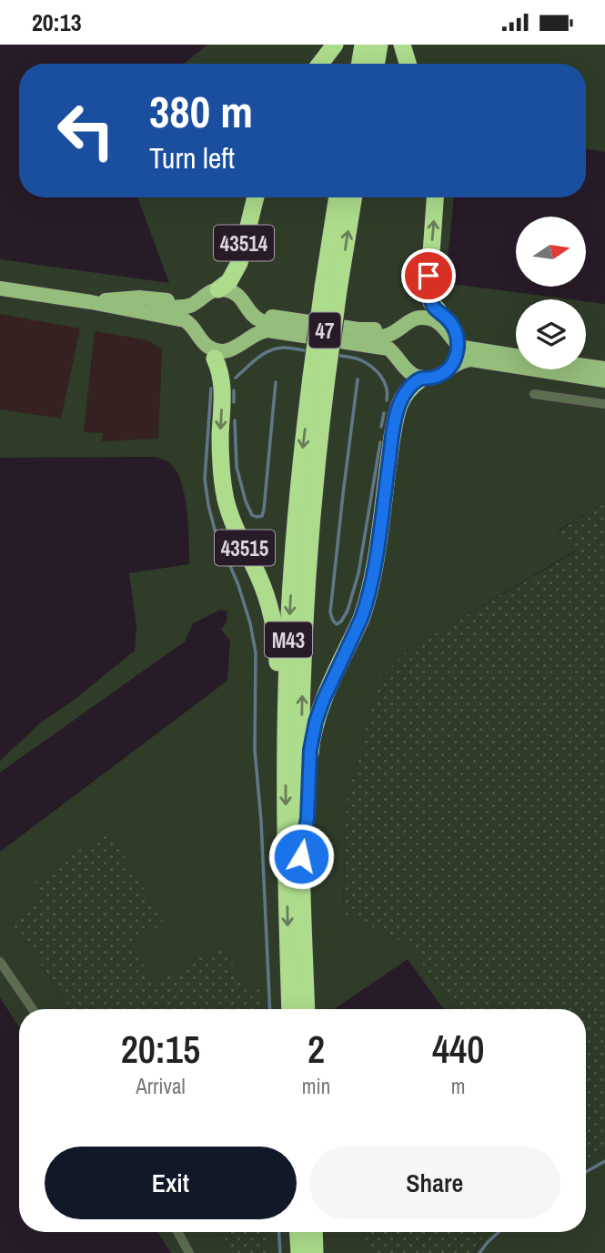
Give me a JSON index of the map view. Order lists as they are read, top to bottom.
{
  "streets": {
    "highway": ["43514", "43515", "M43"],
    "main road": ["47"]
  },
  "crossings": [
    ["43514", "47"],
    ["47", "43515"],
    ["43515", "M43"]
  ],
  "north": "right",
  "page": {
    "status": "20:13",
    "turn": ["380 m", "Turn left"],
    "eta": [
      "20:15",
      "Arrival",
      "2",
      "min",
      "440",
      "m"
    ],
    "buttons": ["Exit", "Share"]
  }
}
